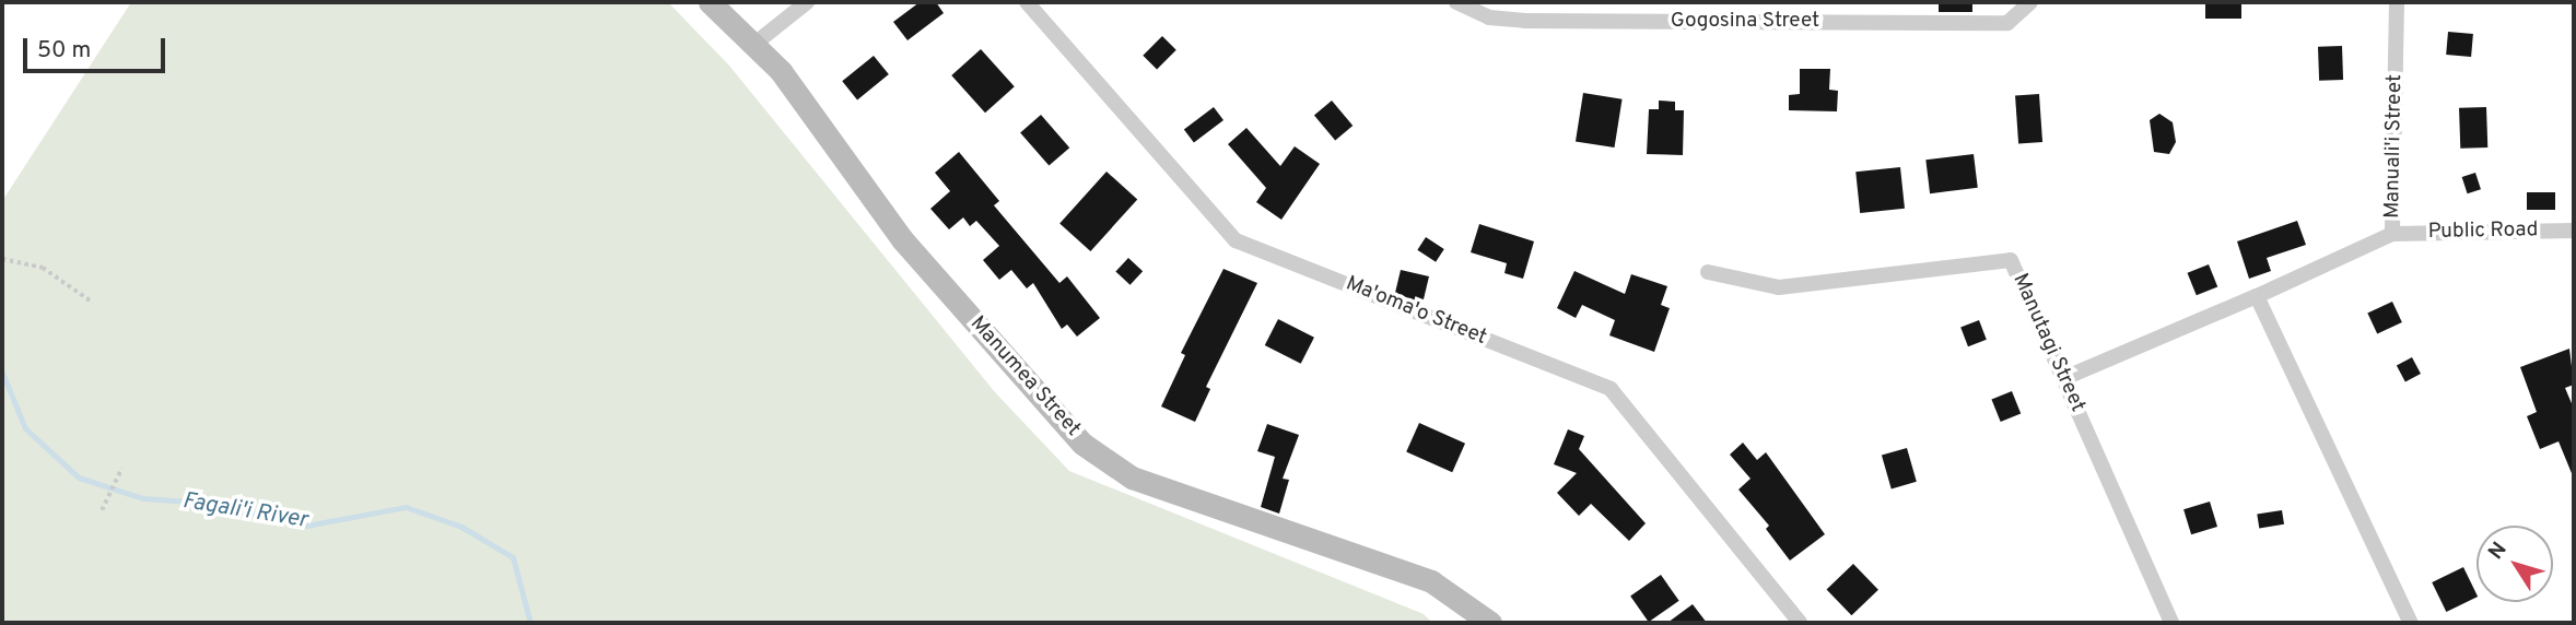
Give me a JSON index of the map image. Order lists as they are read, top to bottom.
{
  "streets": {
    "main road": ["Manumea Street"],
    "street": [
      "Gogosina Street",
      "Manuali'i Street",
      "Public Road",
      "Ma'oma'o Street",
      "Manutagi Street"
    ]
  },
  "crossings": [
    ["Manuali'i Street", "Public Road"],
    ["Manuali'i Street", "Manutagi Street"]
  ],
  "water": ["Fagali'i River"],
  "scale_bar": "50 m",
  "north": "top left"
}
